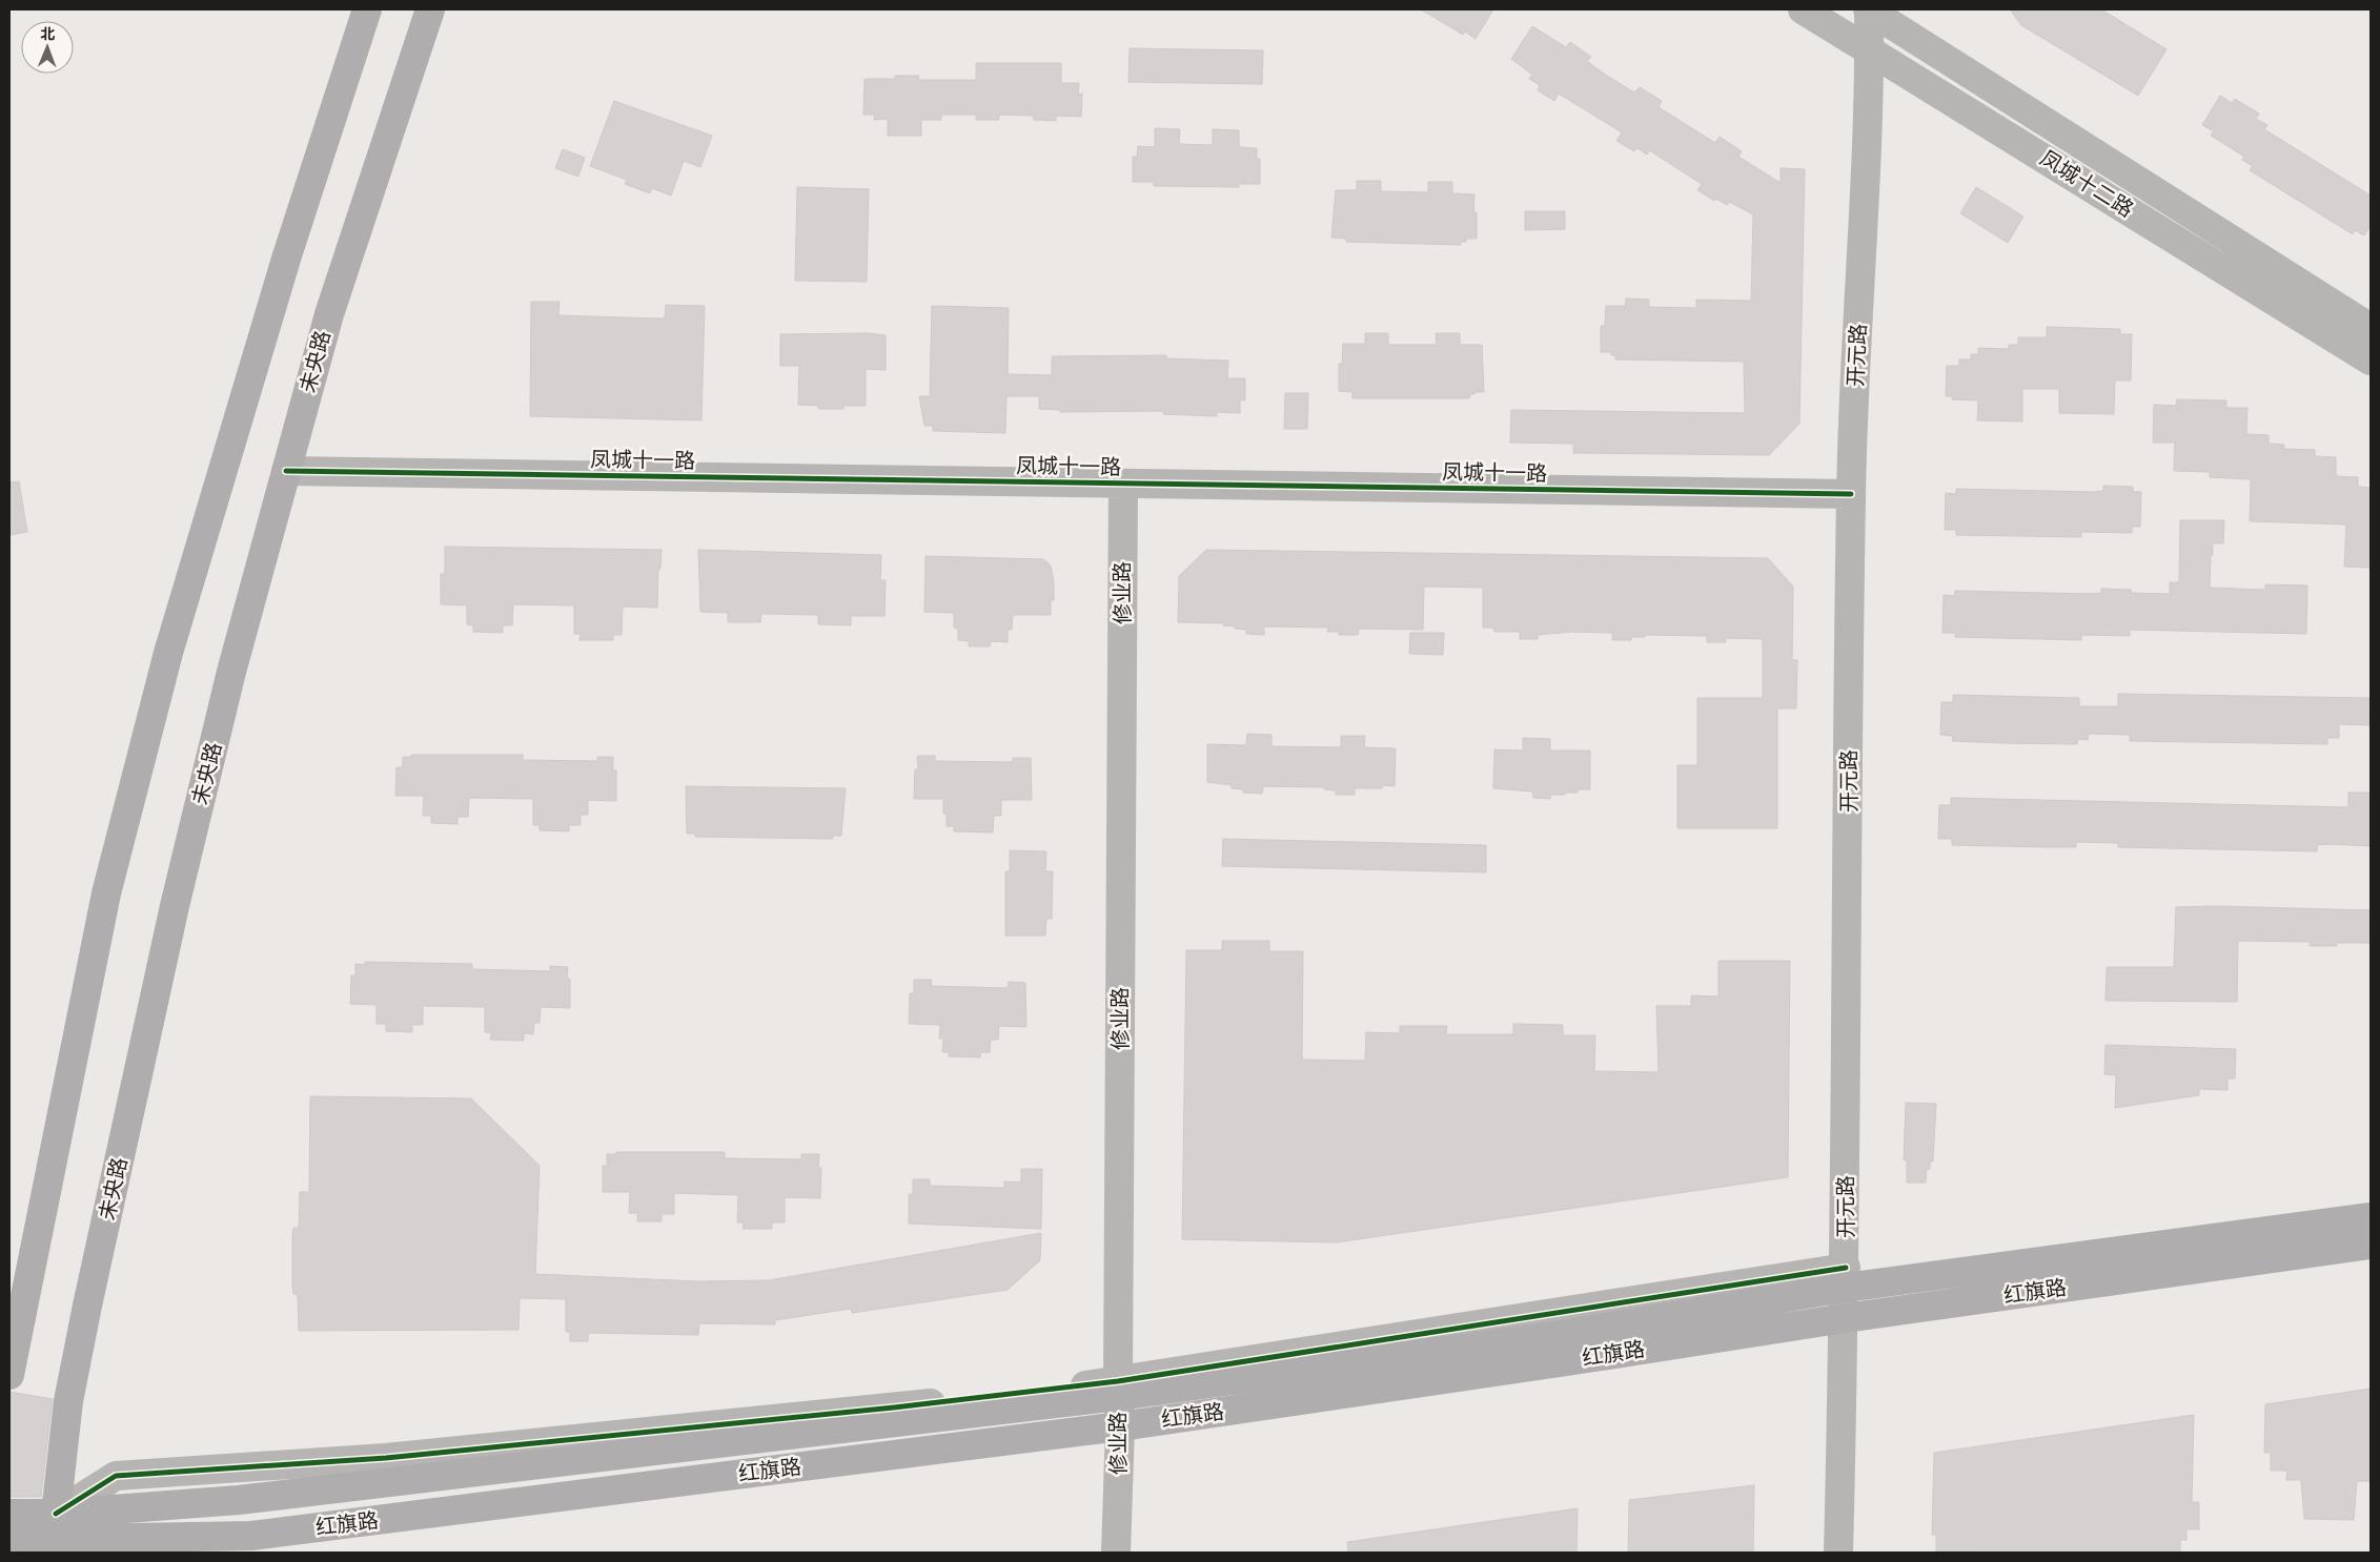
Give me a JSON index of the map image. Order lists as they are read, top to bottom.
{
  "streets": {
    "main road": ["未央路", "红旗路"],
    "street": [
      "凤城十二路",
      "开元路",
      "凤城十一路",
      "修业路"
    ]
  },
  "crossings": [
    ["凤城十二路", "开元路"],
    ["开元路", "凤城十一路"],
    ["开元路", "红旗路"],
    ["未央路", "凤城十一路"],
    ["未央路", "红旗路"],
    ["凤城十一路", "修业路"],
    ["修业路", "红旗路"]
  ],
  "north": "top"
}
